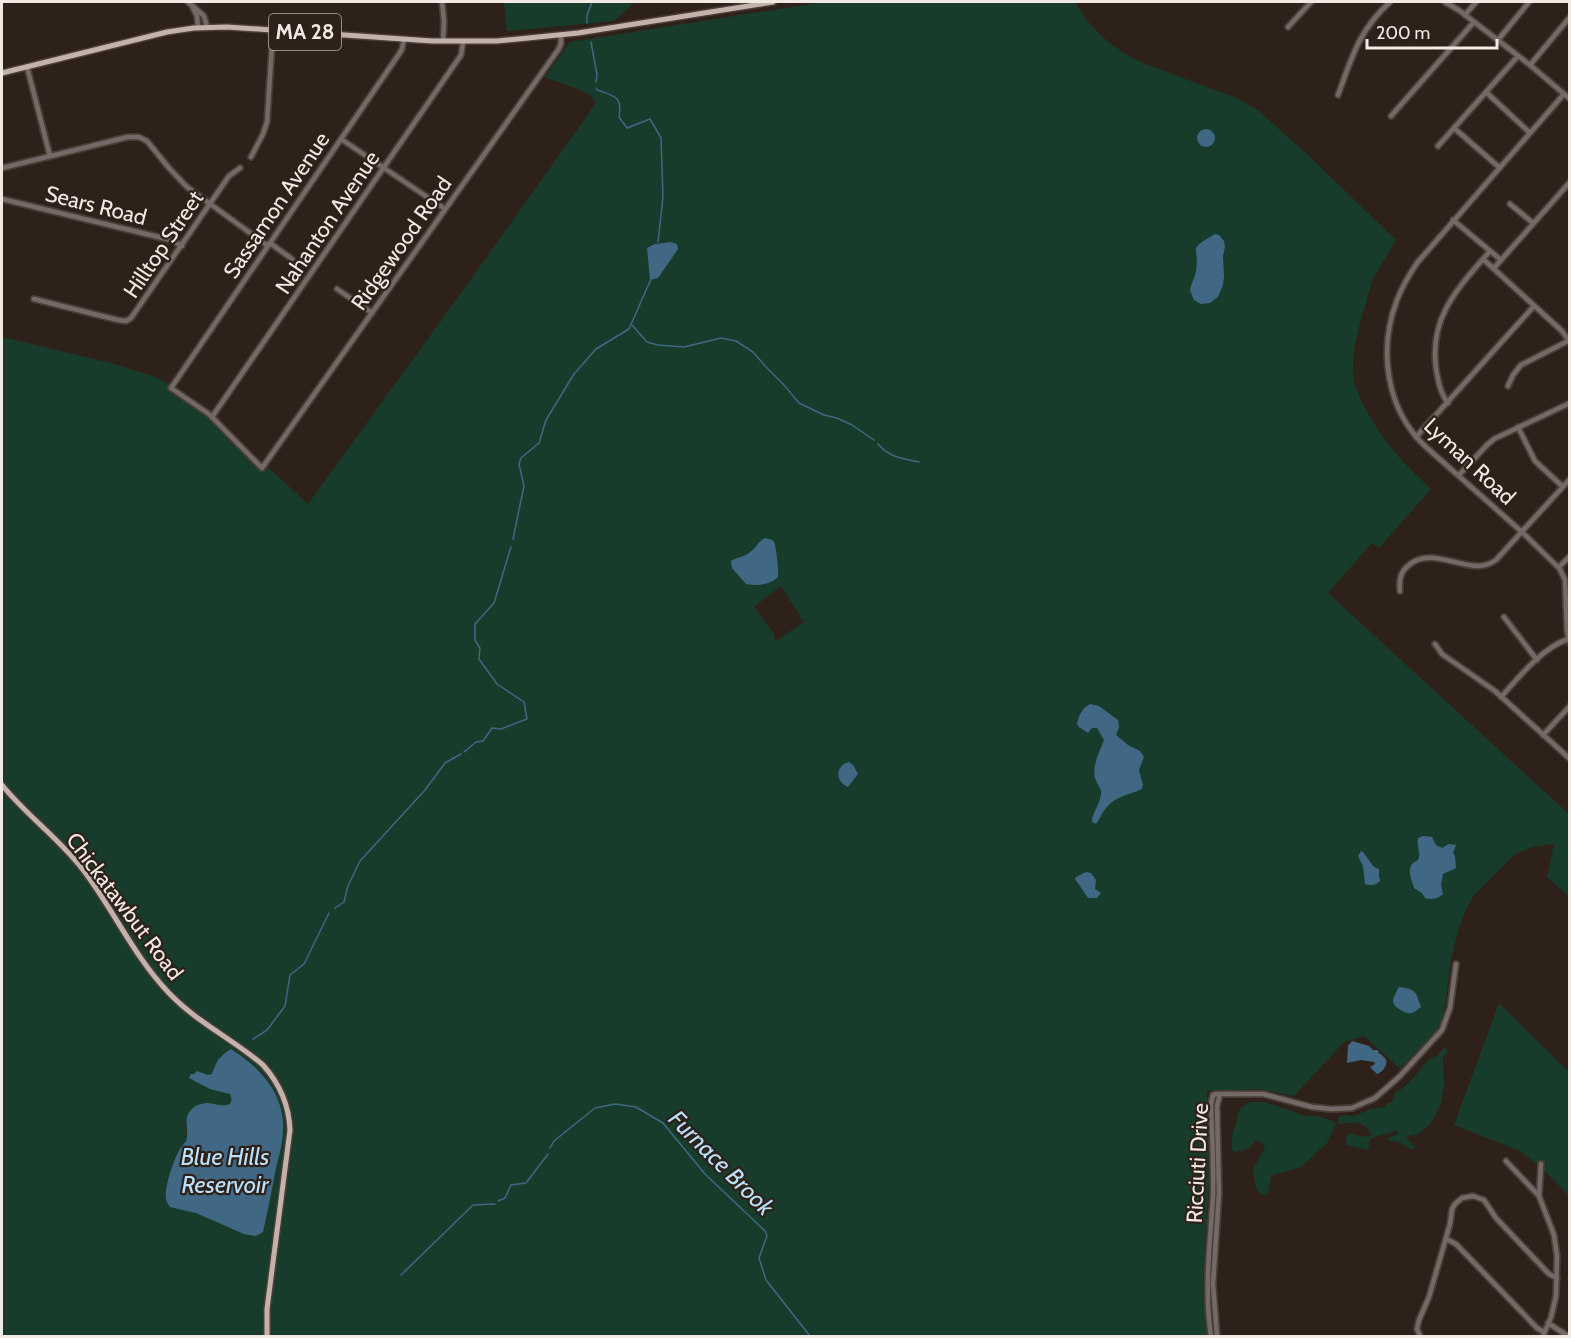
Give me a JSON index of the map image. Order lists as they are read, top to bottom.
{
  "streets": {
    "main road": ["MA 28", "Chickatawbut Road"],
    "street": [
      "Sears Road",
      "Sassamon Avenue",
      "Nahanton Avenue",
      "Ridgewood Road",
      "Hilltop Street",
      "Lyman Road",
      "Ricciuti Drive"
    ]
  },
  "crossings": [
    ["MA 28", "Sassamon Avenue"],
    ["MA 28", "Nahanton Avenue"],
    ["MA 28", "Ridgewood Road"],
    ["Sears Road", "Hilltop Street"],
    ["Sassamon Avenue", "Nahanton Avenue"],
    ["Sassamon Avenue", "Ridgewood Road"],
    ["Nahanton Avenue", "Ridgewood Road"]
  ],
  "water": ["Blue Hills Reservoir", "Furnace Brook"],
  "scale_bar": "200 m"
}
